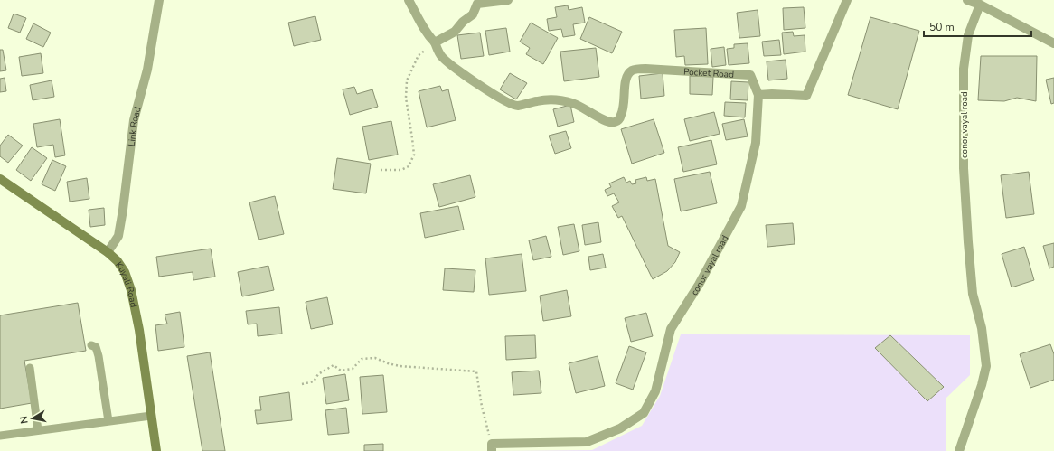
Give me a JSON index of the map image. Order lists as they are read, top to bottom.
{
  "streets": {
    "main road": ["Kuyali Road"],
    "street": ["Pocket Road", "conor vayal road", "Link Road"]
  },
  "crossings": [
    ["Pocket Road", "conor vayal road"],
    ["Link Road", "Kuyali Road"]
  ],
  "scale_bar": "50 m",
  "north": "left"
}
